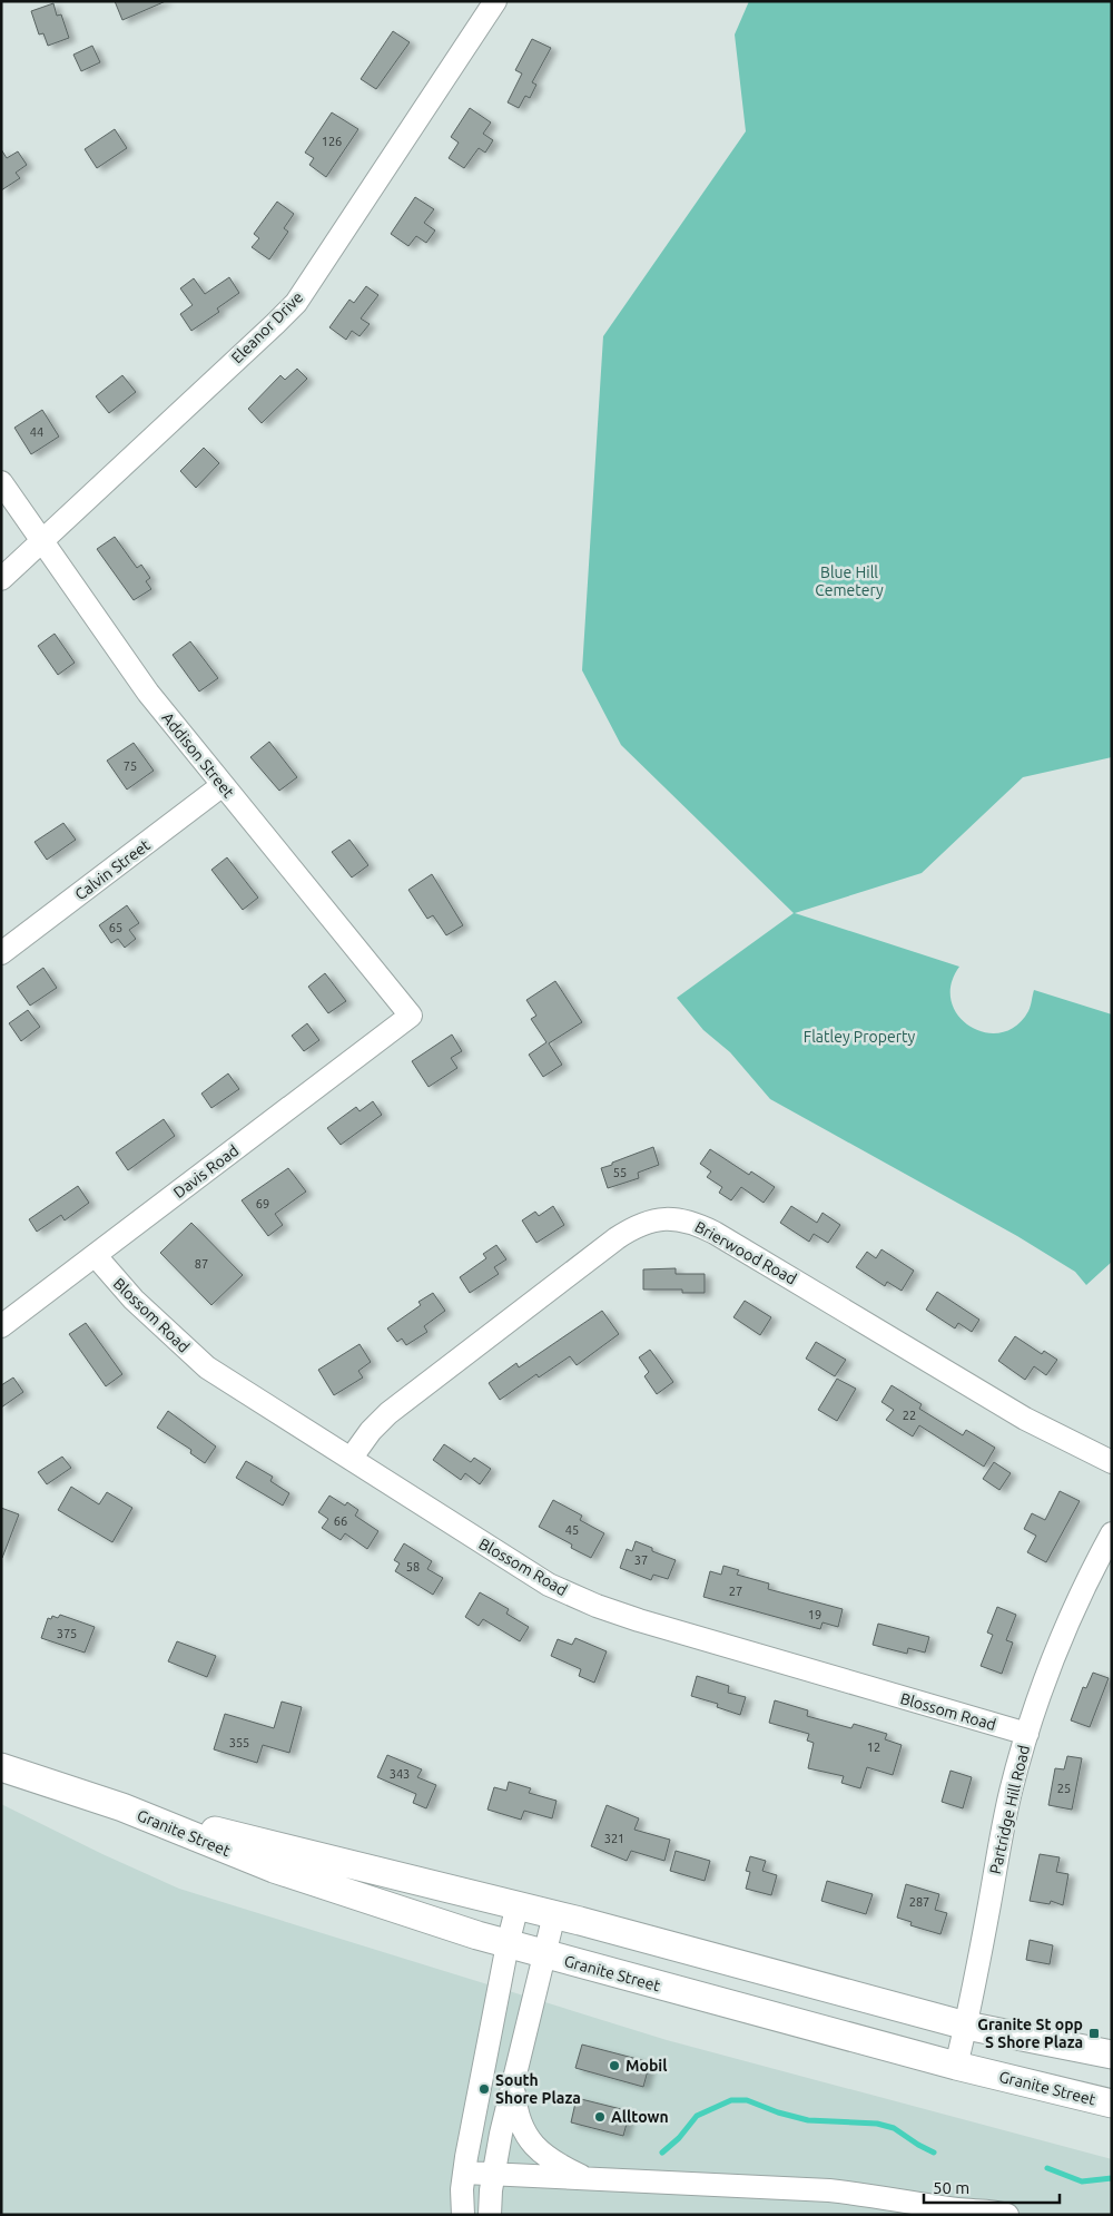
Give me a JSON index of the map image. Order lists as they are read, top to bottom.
{
  "streets": {
    "main road": ["Granite Street"],
    "street": [
      "Eleanor Drive",
      "Addison Street",
      "Calvin Street",
      "Davis Road",
      "Brierwood Road",
      "Blossom Road",
      "Partridge Hill Road"
    ]
  },
  "crossings": [
    ["Eleanor Drive", "Addison Street"],
    ["Addison Street", "Calvin Street"],
    ["Addison Street", "Davis Road"],
    ["Davis Road", "Blossom Road"],
    ["Brierwood Road", "Blossom Road"],
    ["Blossom Road", "Partridge Hill Road"],
    ["Partridge Hill Road", "Granite Street"]
  ],
  "parks": ["Blue Hill Cemetery", "Flatley Property"],
  "places": {
    "transit": ["Granite St opp S Shore Plaza"],
    "other": ["Mobil", "South Shore Plaza", "Alltown"]
  },
  "house_numbers": [
    "126",
    "44",
    "75",
    "65",
    "55",
    "69",
    "87",
    "22",
    "66",
    "45",
    "37",
    "58",
    "27",
    "19",
    "375",
    "355",
    "12",
    "343",
    "25",
    "321",
    "287"
  ],
  "scale_bar": "50 m"
}
